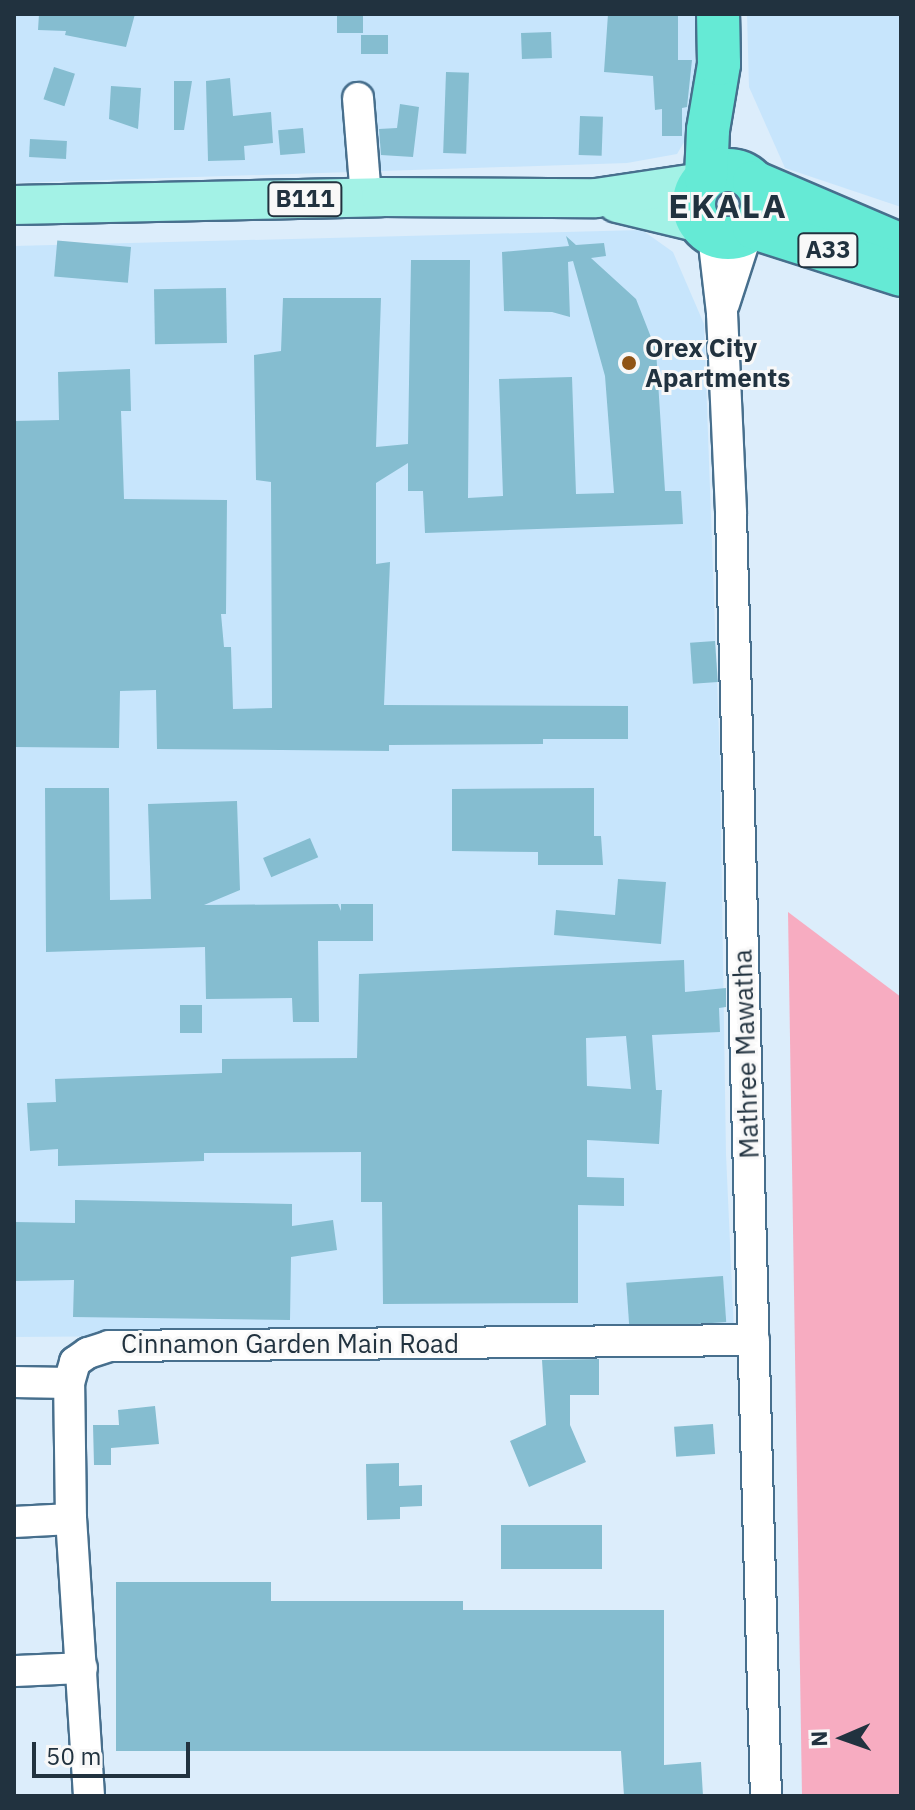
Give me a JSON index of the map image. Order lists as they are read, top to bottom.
{
  "streets": {
    "highway": ["A33"],
    "main road": ["B111"],
    "street": ["Mathree Mawatha", "Cinnamon Garden Main Road"]
  },
  "crossings": [
    ["B111", "A33"],
    ["B111", "Mathree Mawatha"],
    ["A33", "Mathree Mawatha"],
    ["Mathree Mawatha", "Cinnamon Garden Main Road"]
  ],
  "districts": ["EKALA"],
  "places": ["Orex City Apartments"],
  "scale_bar": "50 m",
  "north": "left"
}
